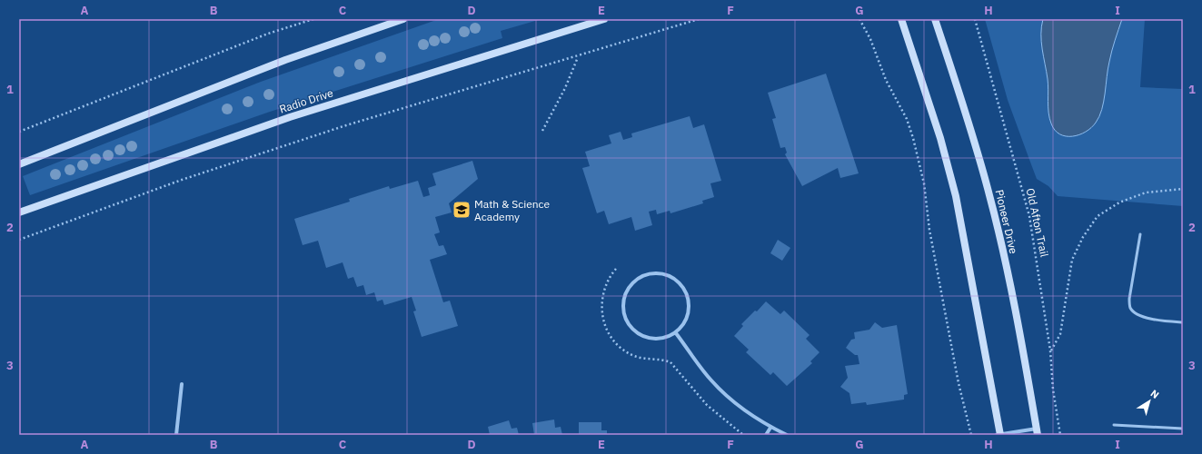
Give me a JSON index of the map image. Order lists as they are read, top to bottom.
{
  "streets": {
    "main road": ["Radio Drive", "Pioneer Drive"],
    "path": ["Old Afton Trail"]
  },
  "places": {
    "school or university": ["Math & Science Academy"]
  },
  "north": "top right",
  "grid": {
    "columns": [
      "A",
      "B",
      "C",
      "D",
      "E",
      "F",
      "G",
      "H",
      "I"
    ],
    "rows": ["1", "2", "3"]
  }
}
